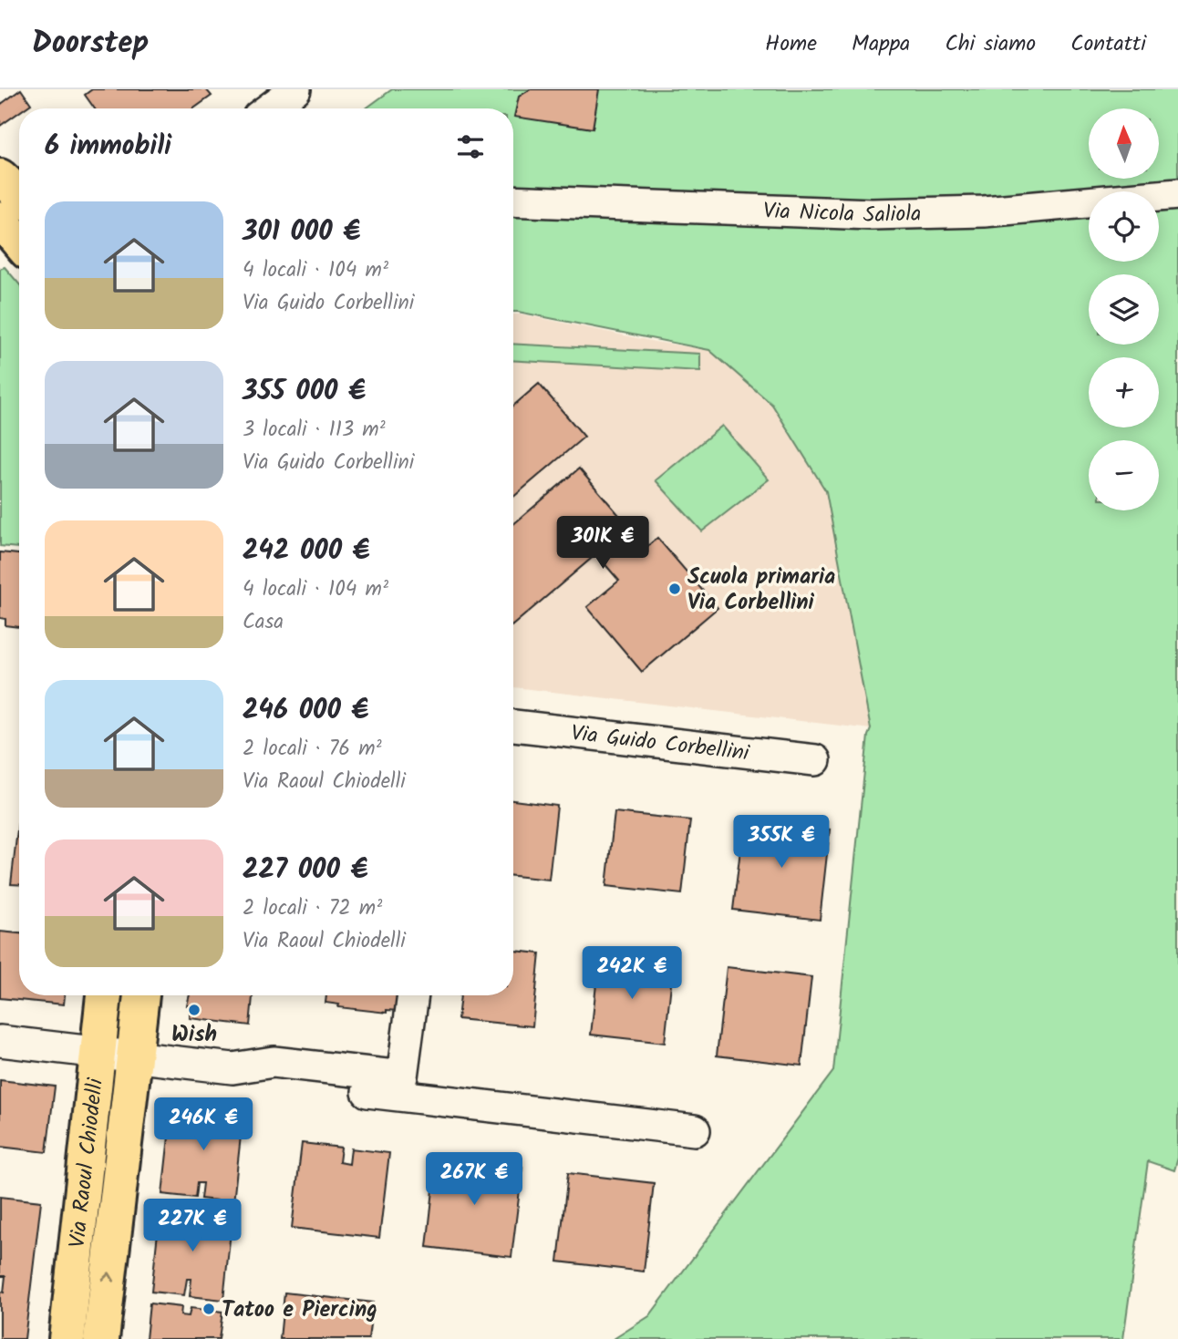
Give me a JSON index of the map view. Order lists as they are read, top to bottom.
{
  "streets": {
    "main road": ["Via Raoul Chiodelli"],
    "street": ["Via Nicola Saliola", "Via Guido Corbellini"]
  },
  "places": ["Scuola primaria Via Corbellini", "Wish", "Tatoo e Piercing"],
  "north": "top",
  "page": {
    "header": "Doorstep",
    "nav": [
      "Home",
      "Mappa",
      "Chi siamo",
      "Contatti"
    ],
    "map_buttons": ["+", "−"],
    "heading": "6 immobili",
    "list": [
      {
        "name": "301 000 €",
        "note": "4 locali · 104 m² · Via Guido Corbellini"
      },
      {
        "name": "355 000 €",
        "note": "3 locali · 113 m² · Via Guido Corbellini"
      },
      {
        "name": "242 000 €",
        "note": "4 locali · 104 m² · Casa"
      },
      {
        "name": "246 000 €",
        "note": "2 locali · 76 m² · Via Raoul Chiodelli"
      },
      {
        "name": "227 000 €",
        "note": "2 locali · 72 m² · Via Raoul Chiodelli"
      }
    ],
    "price": [
      "301K €",
      "355K €",
      "242K €",
      "246K €",
      "267K €",
      "227K €"
    ]
  }
}
